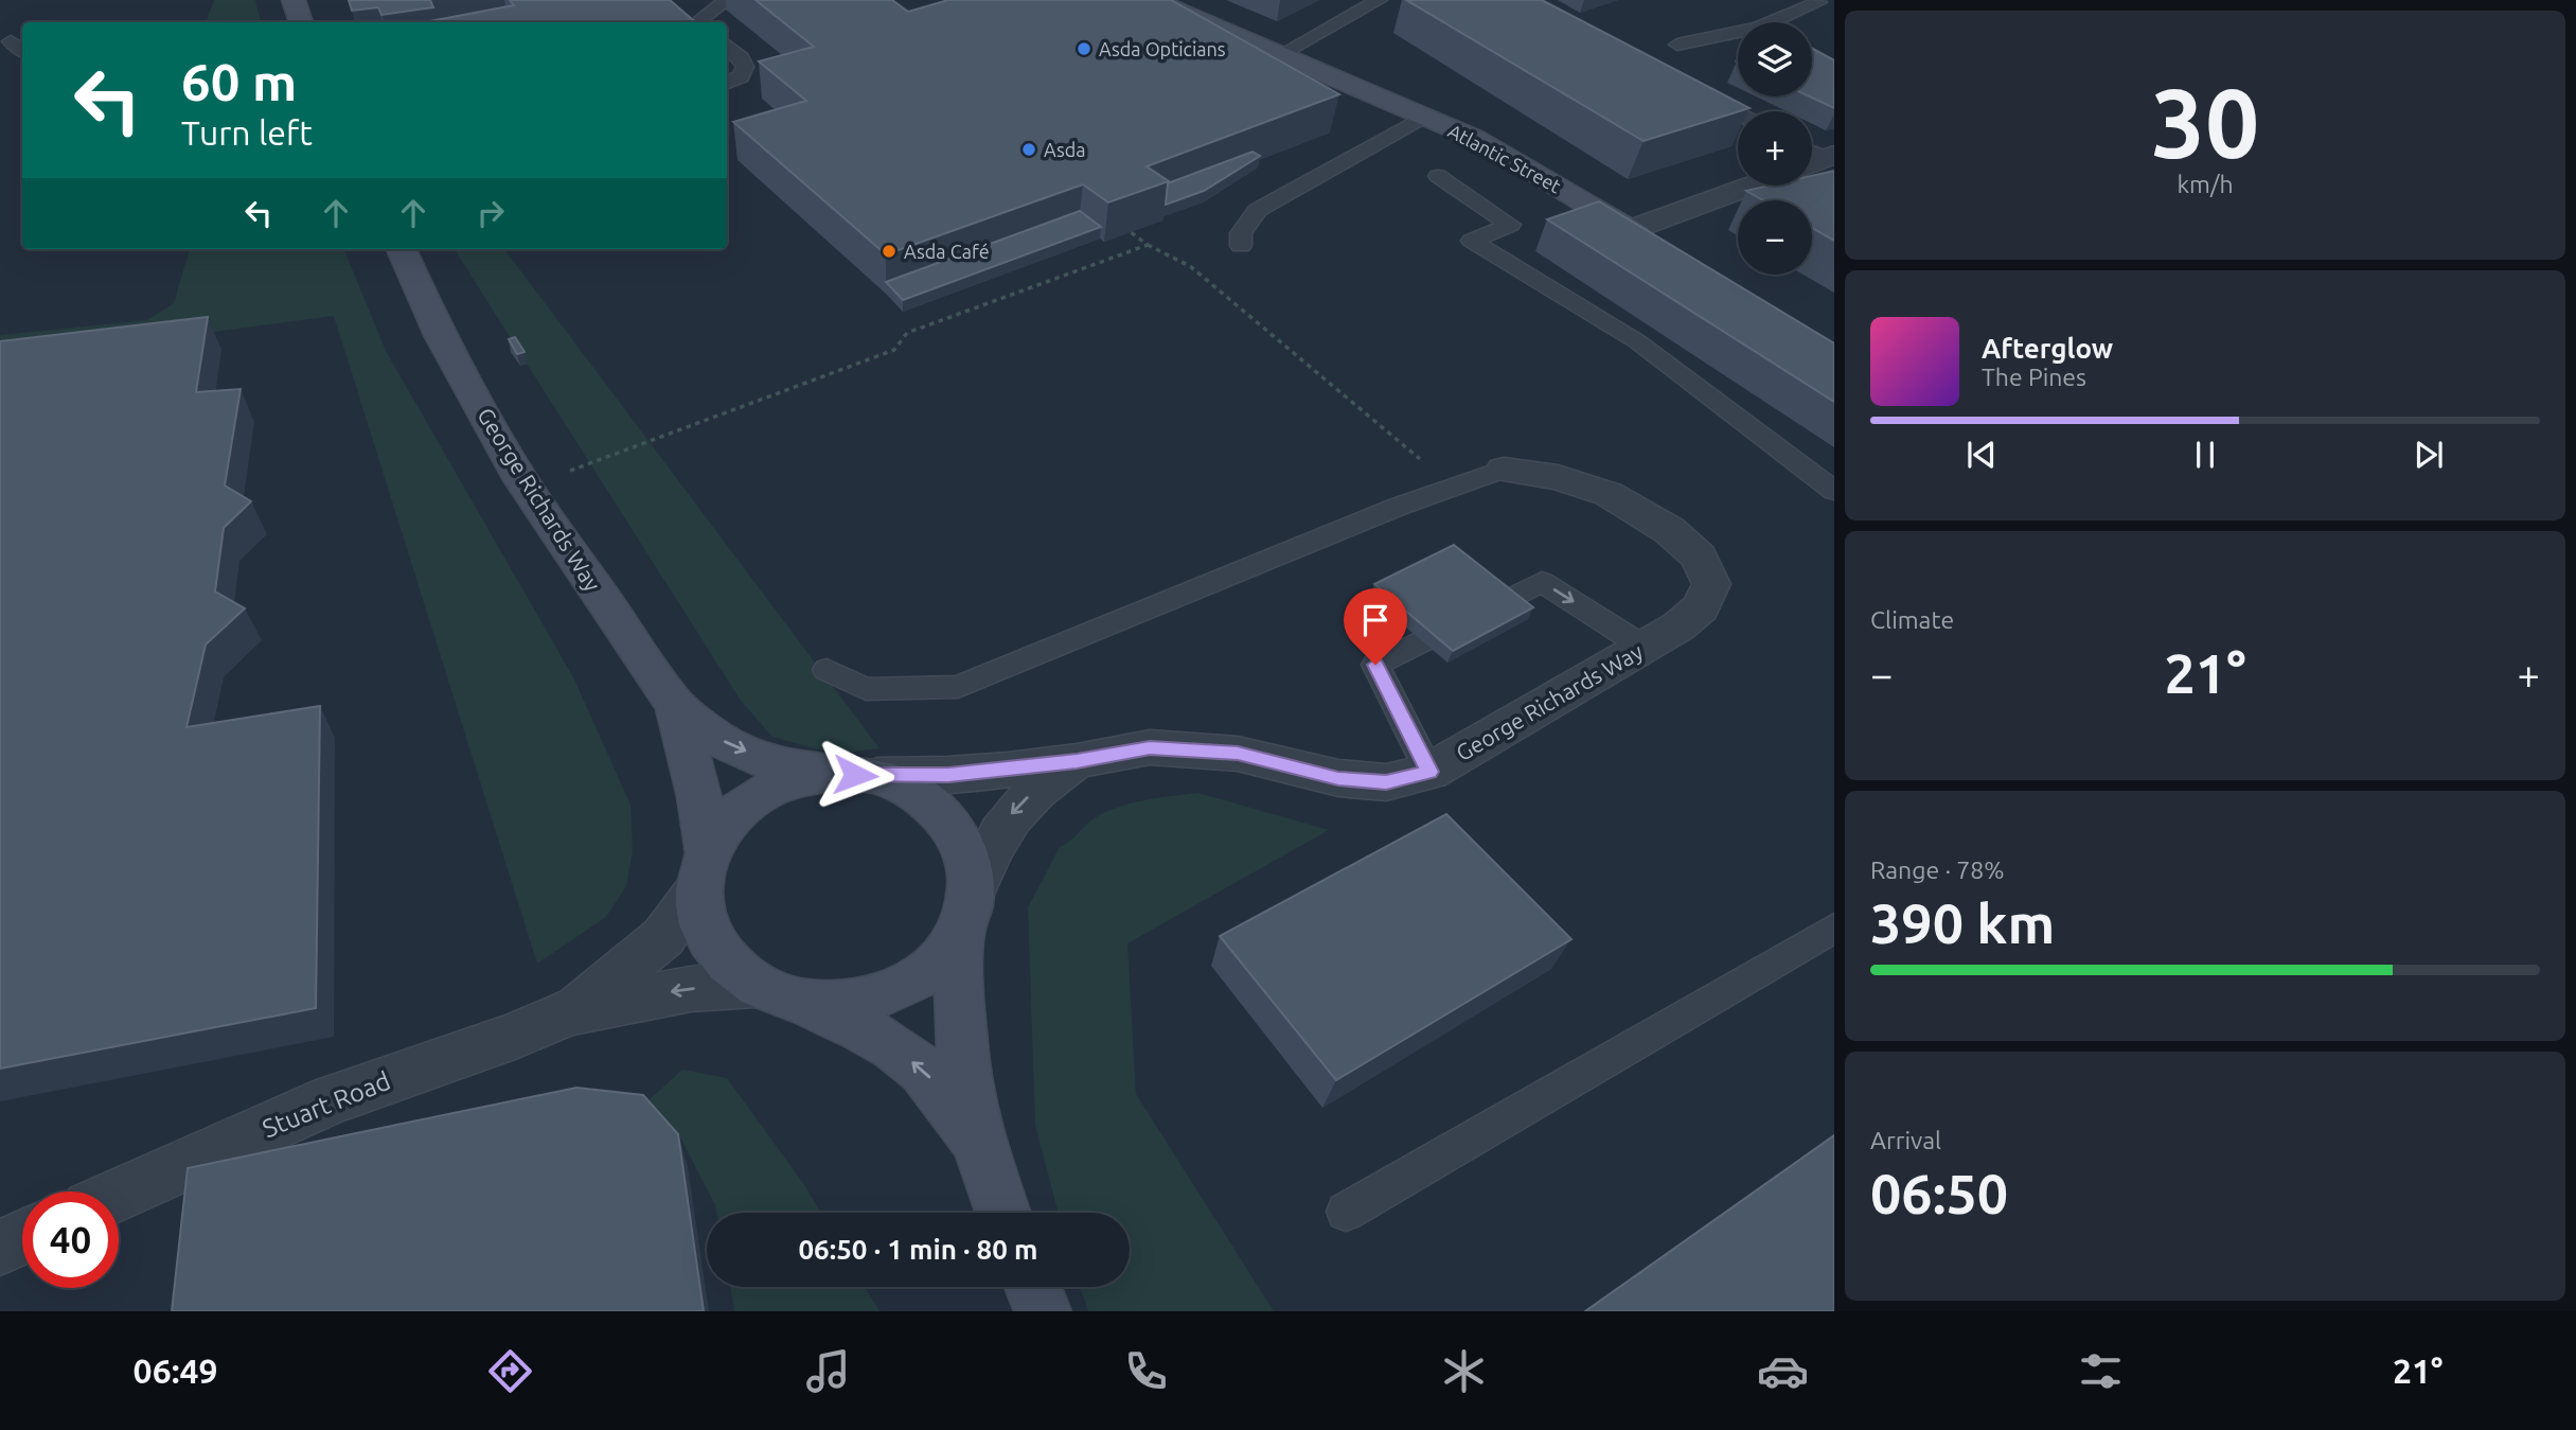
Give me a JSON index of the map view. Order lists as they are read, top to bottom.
{
  "streets": {
    "street": ["Atlantic Street", "George Richards Way", "Stuart Road"]
  },
  "crossings": [
    ["George Richards Way", "Stuart Road"]
  ],
  "places": ["Asda Opticians", "Asda", "Asda Café"],
  "page": {
    "tile": [
      ["30", "km/h"],
      "Climate",
      ["Range · 78%", "390 km"],
      ["Arrival", "06:50"]
    ],
    "map_buttons": ["+", "−"],
    "turn": ["60 m", "Turn left"],
    "song": ["Afterglow", "The Pines"],
    "heat": ["−", "21°", "+"],
    "limit": "40",
    "trip": "06:50 · 1 min · 80 m",
    "tabs": ["06:49", "21°"]
  }
}
